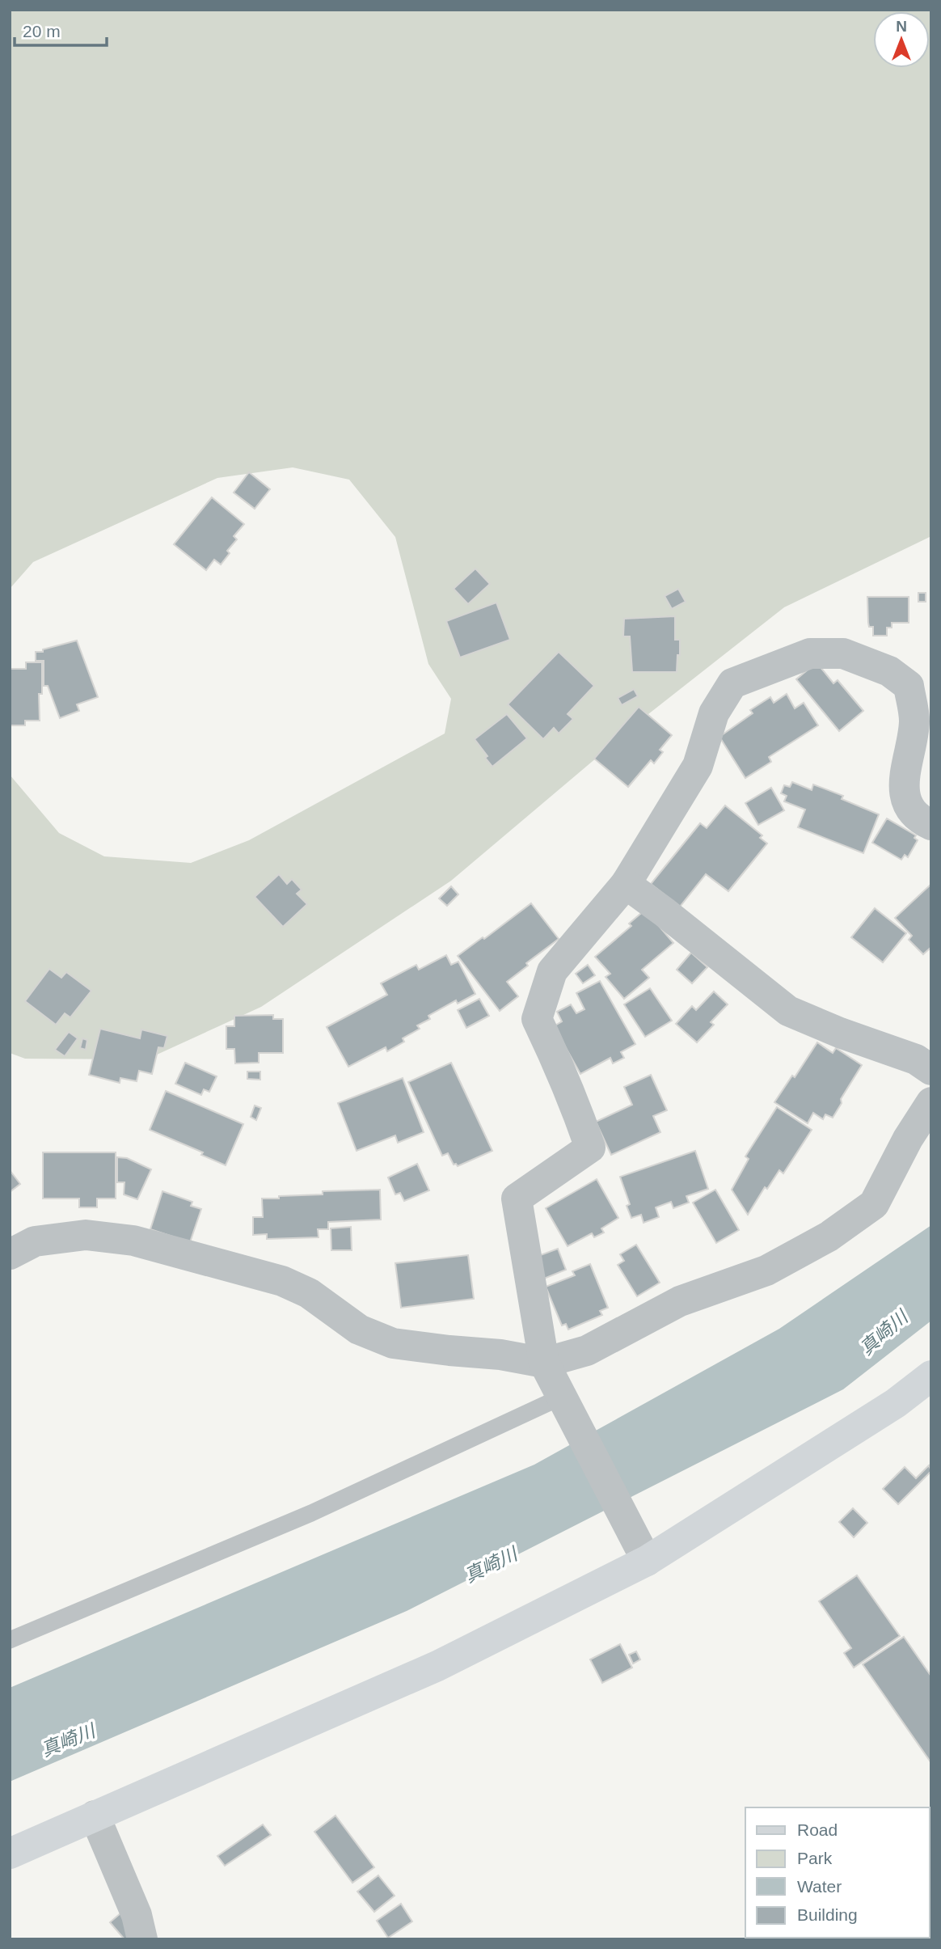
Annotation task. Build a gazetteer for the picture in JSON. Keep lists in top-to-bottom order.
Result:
{
  "water": ["真崎川"],
  "legend": [
    "Road",
    "Park",
    "Water",
    "Building"
  ],
  "scale_bar": "20 m",
  "north": "top"
}
